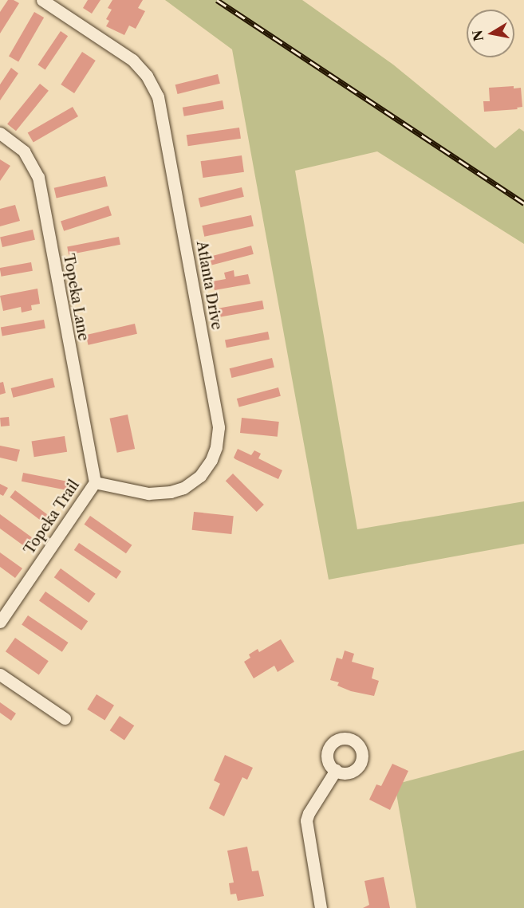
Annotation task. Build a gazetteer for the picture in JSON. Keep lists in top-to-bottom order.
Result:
{
  "streets": {
    "street": ["Atlanta Drive", "Topeka Lane", "Topeka Trail"]
  },
  "crossings": [
    ["Atlanta Drive", "Topeka Trail"],
    ["Topeka Lane", "Topeka Trail"]
  ],
  "north": "left"
}
